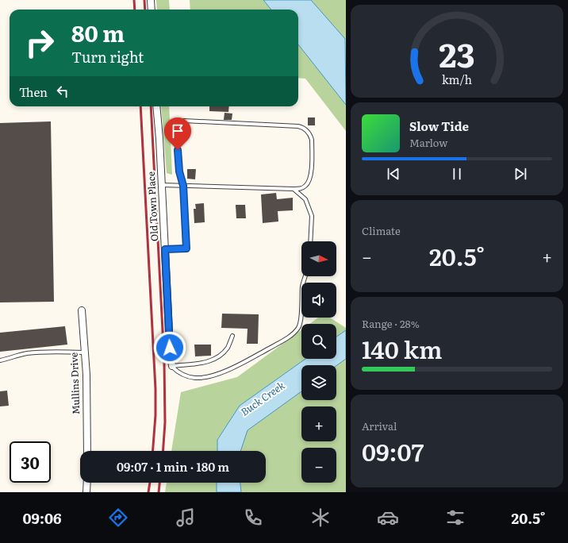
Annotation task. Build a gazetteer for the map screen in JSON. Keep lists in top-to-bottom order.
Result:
{
  "streets": {
    "street": ["Old Town Place", "Mullins Drive"]
  },
  "water": ["Buck Creek"],
  "north": "right",
  "page": {
    "turn": ["80 m", "Turn right"],
    "then": "Then",
    "song": ["Slow Tide", "Marlow"],
    "tile": [
      "Climate",
      ["Range · 28%", "140 km"],
      ["Arrival", "09:07"]
    ],
    "map_buttons": ["+", "−"],
    "heat": ["−", "20.5°", "+"],
    "limit": "30",
    "trip": "09:07 · 1 min · 180 m",
    "tabs": ["09:06", "20.5°"],
    "gauge": ["23", "km/h"]
  }
}
